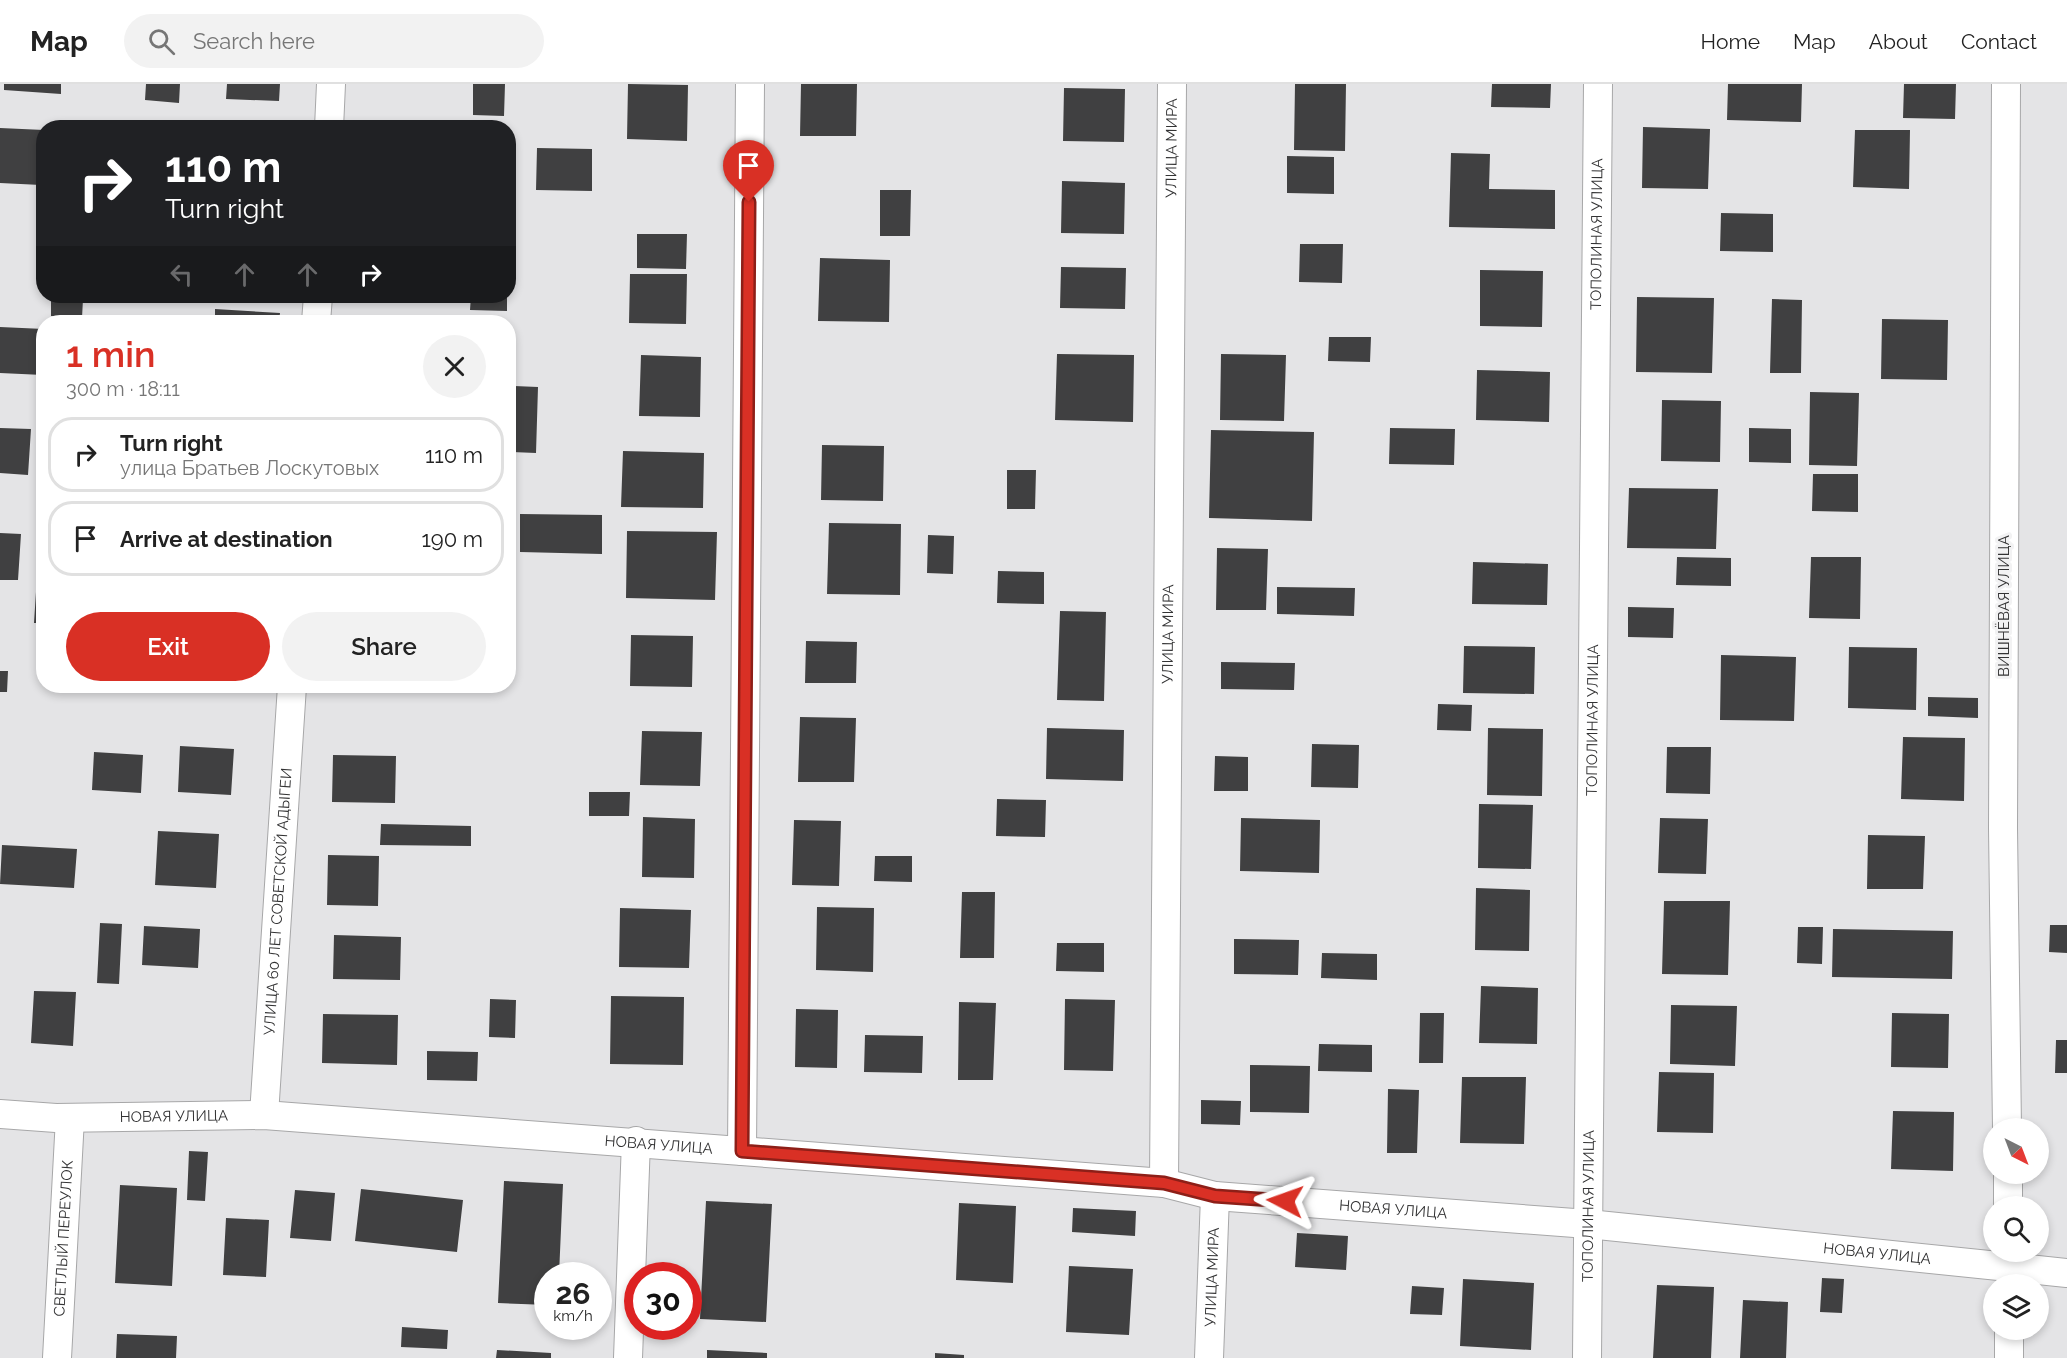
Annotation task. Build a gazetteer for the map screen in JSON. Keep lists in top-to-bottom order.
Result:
{
  "streets": {
    "street": [
      "УЛИЦА МИРА",
      "ТОПОЛИНАЯ УЛИЦА",
      "ВИШНЁВАЯ УЛИЦА",
      "УЛИЦА 60 ЛЕТ СОВЕТСКОЙ АДЫГЕИ",
      "НОВАЯ УЛИЦА",
      "СВЕТЛЫЙ ПЕРЕУЛОК"
    ]
  },
  "crossings": [
    ["УЛИЦА МИРА", "НОВАЯ УЛИЦА"],
    ["ТОПОЛИНАЯ УЛИЦА", "НОВАЯ УЛИЦА"],
    ["УЛИЦА 60 ЛЕТ СОВЕТСКОЙ АДЫГЕИ", "НОВАЯ УЛИЦА"],
    ["НОВАЯ УЛИЦА", "СВЕТЛЫЙ ПЕРЕУЛОК"]
  ],
  "north": "bottom right",
  "page": {
    "header": "Map",
    "search": "Search here",
    "nav": [
      "Home",
      "Map",
      "About",
      "Contact"
    ],
    "turn": ["110 m", "Turn right"],
    "heading": ["1 min", "300 m · 18:11"],
    "list": [
      {
        "name": "Turn right",
        "note": "улица Братьев Лоскутовых",
        "value": "110 m"
      },
      {
        "name": "Arrive at destination",
        "value": "190 m"
      }
    ],
    "buttons": ["Exit", "Share"],
    "speed": "26 km/h",
    "limit": "30"
  }
}
